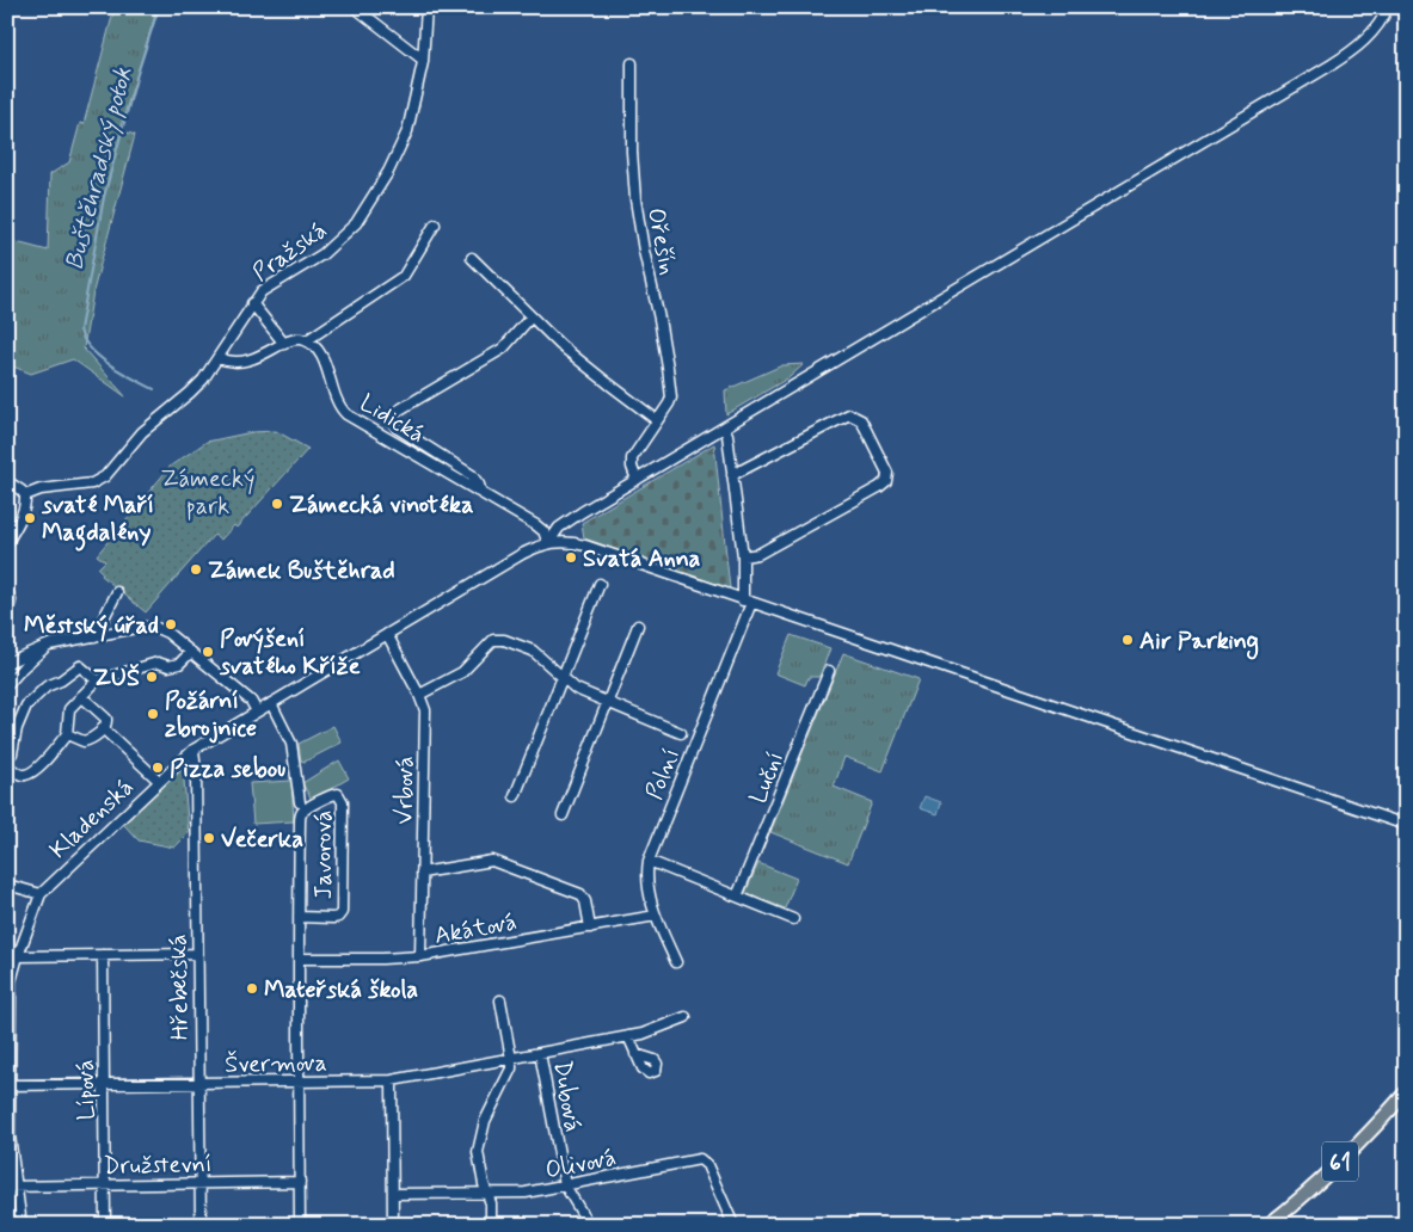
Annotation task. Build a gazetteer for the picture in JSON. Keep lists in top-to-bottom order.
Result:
{
  "streets": {
    "main road": ["61"],
    "street": [
      "Ořešín",
      "Pražská",
      "Lidická",
      "Polní",
      "Luční",
      "Vrbová",
      "Kladenská",
      "Javorová",
      "Akátová",
      "Hřebečská",
      "Švermova",
      "Lípová",
      "Dubová",
      "Olivová",
      "Družstevní"
    ]
  },
  "crossings": [
    ["Lidická", "Kladenská"],
    ["Polní", "Akátová"],
    ["Vrbová", "Kladenská"],
    ["Vrbová", "Akátová"],
    ["Kladenská", "Javorová"],
    ["Kladenská", "Hřebečská"],
    ["Kladenská", "Švermova"],
    ["Kladenská", "Družstevní"],
    ["Javorová", "Akátová"],
    ["Javorová", "Švermova"],
    ["Javorová", "Družstevní"],
    ["Hřebečská", "Švermova"],
    ["Hřebečská", "Družstevní"],
    ["Švermova", "Lípová"],
    ["Švermova", "Dubová"],
    ["Lípová", "Družstevní"],
    ["Dubová", "Olivová"]
  ],
  "water": ["Buštěhradský potok"],
  "parks": ["Zámecký park"],
  "places": [
    "Zámecká vinotéka",
    "svaté Maří Magdalény",
    "Svatá Anna",
    "Zámek Buštěhrad",
    "Městský úřad",
    "Air Parking",
    "Povýšení svatého Kříže",
    "ZUŠ",
    "Požární zbrojnice",
    "Pizza sebou",
    "Večerka",
    "Mateřská škola"
  ]
}
